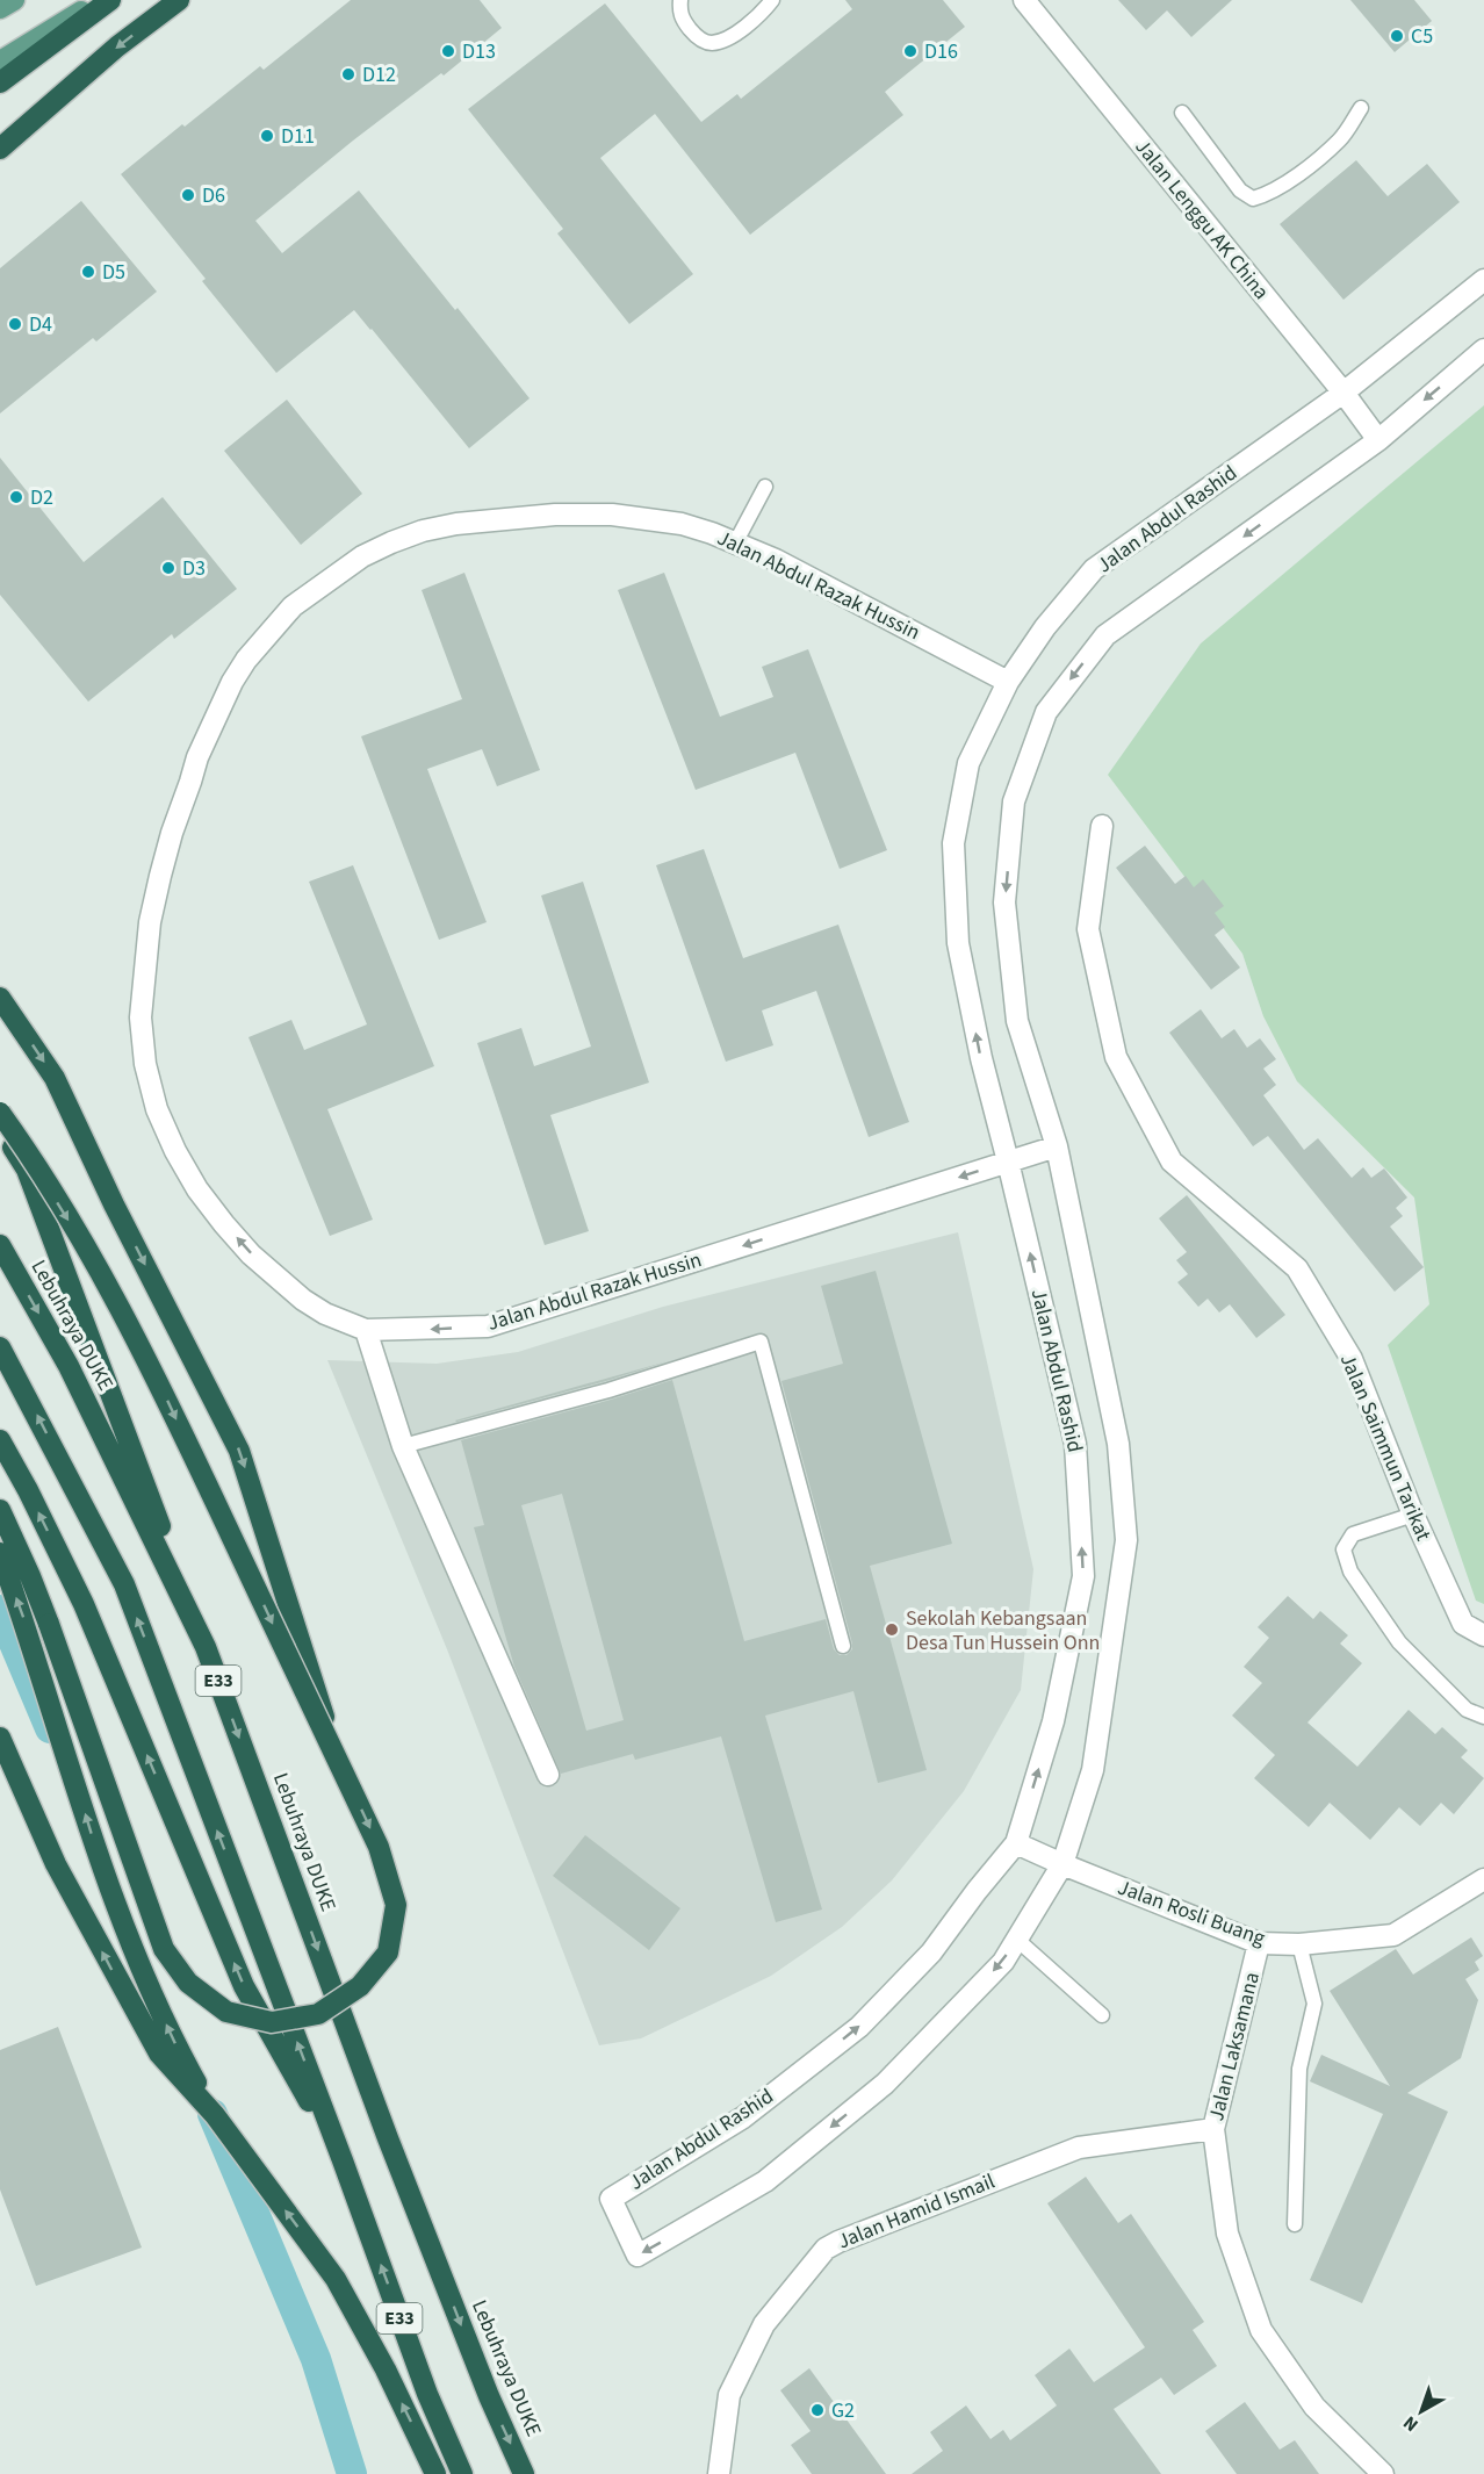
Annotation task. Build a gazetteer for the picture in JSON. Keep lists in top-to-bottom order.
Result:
{
  "streets": {
    "highway": ["Lebuhraya DUKE", "E33"],
    "street": [
      "Jalan Lenggu AK China",
      "Jalan Abdul Rashid",
      "Jalan Abdul Razak Hussin",
      "Jalan Saimmun Tarikat",
      "Jalan Rosli Buang",
      "Jalan Laksamana",
      "Jalan Hamid Ismail"
    ]
  },
  "crossings": [
    ["Jalan Lenggu AK China", "Jalan Abdul Rashid"],
    ["Jalan Abdul Rashid", "Jalan Abdul Razak Hussin"],
    ["Jalan Abdul Rashid", "Jalan Rosli Buang"],
    ["Jalan Rosli Buang", "Jalan Laksamana"],
    ["Jalan Laksamana", "Jalan Hamid Ismail"]
  ],
  "places": [
    "C5",
    "D13",
    "D16",
    "D12",
    "D11",
    "D6",
    "D5",
    "D4",
    "D2",
    "D3",
    "Sekolah Kebangsaan Desa Tun Hussein Onn",
    "G2"
  ],
  "north": "bottom left"
}
